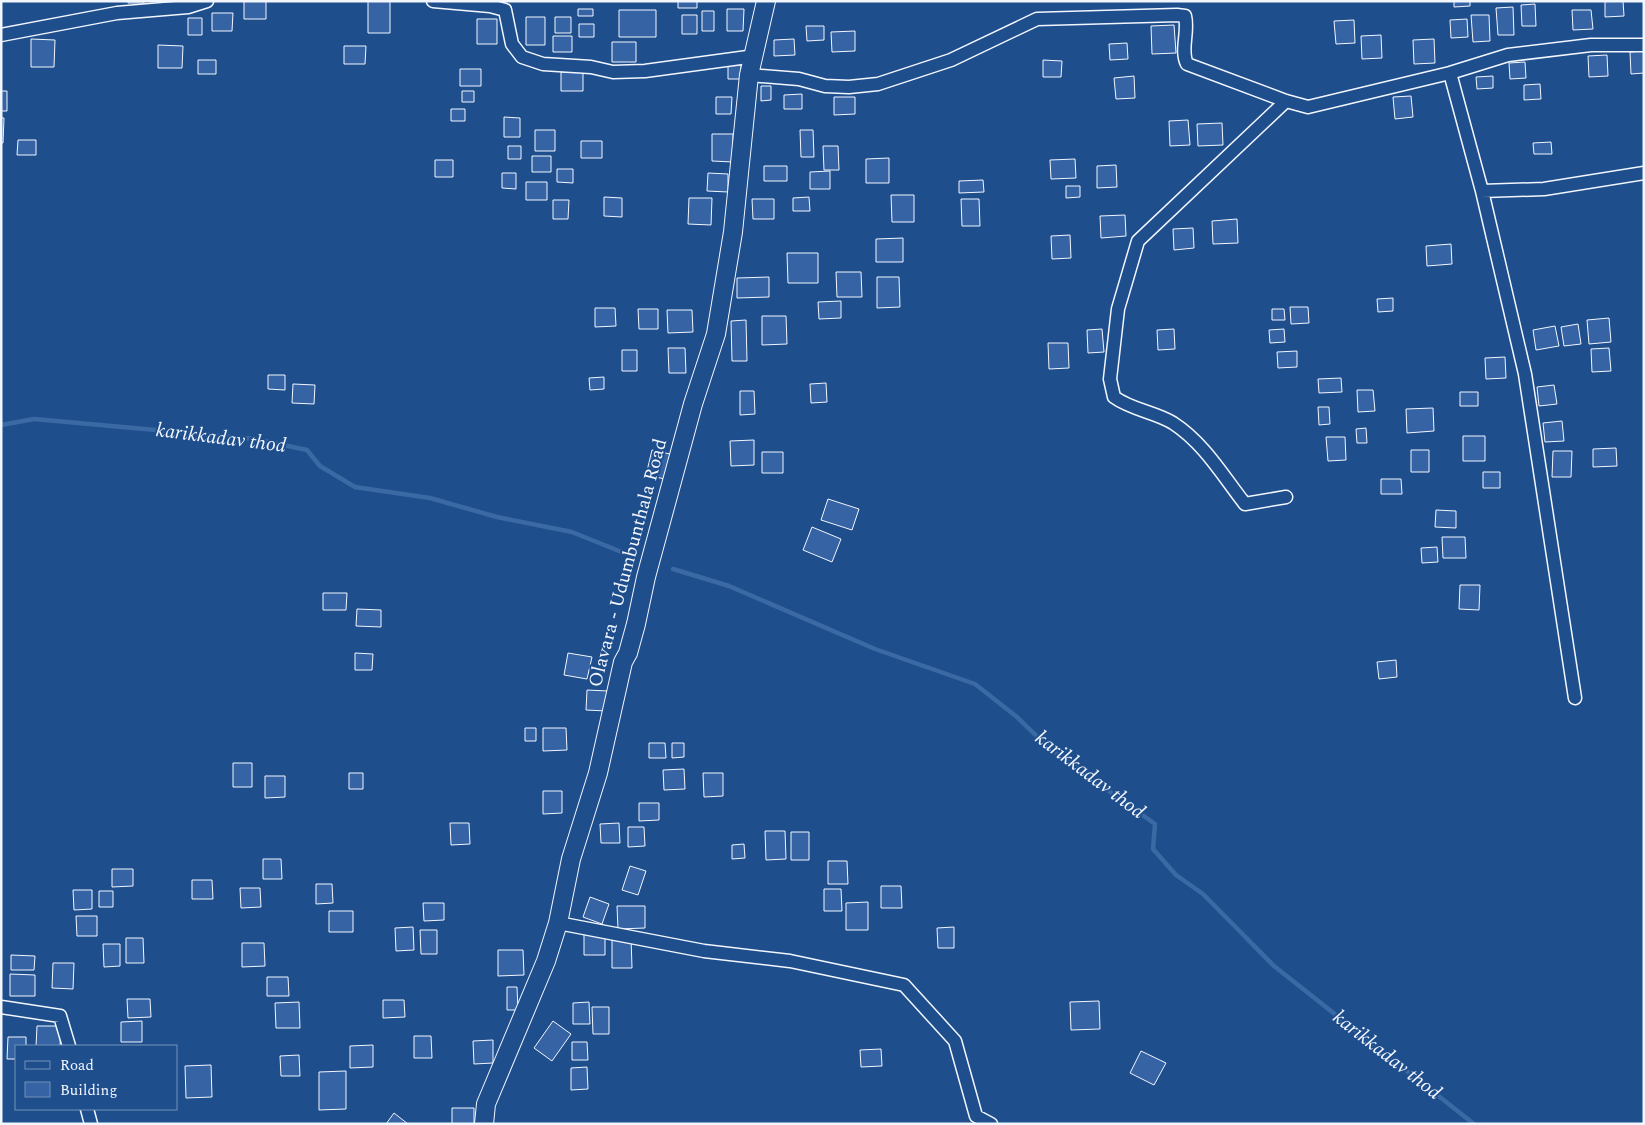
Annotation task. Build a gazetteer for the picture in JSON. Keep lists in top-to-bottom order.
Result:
{
  "streets": {
    "main road": ["Olavara - Udumbunthala Road"]
  },
  "water": ["karikkadav thod"],
  "legend": ["Road", "Building"]
}
